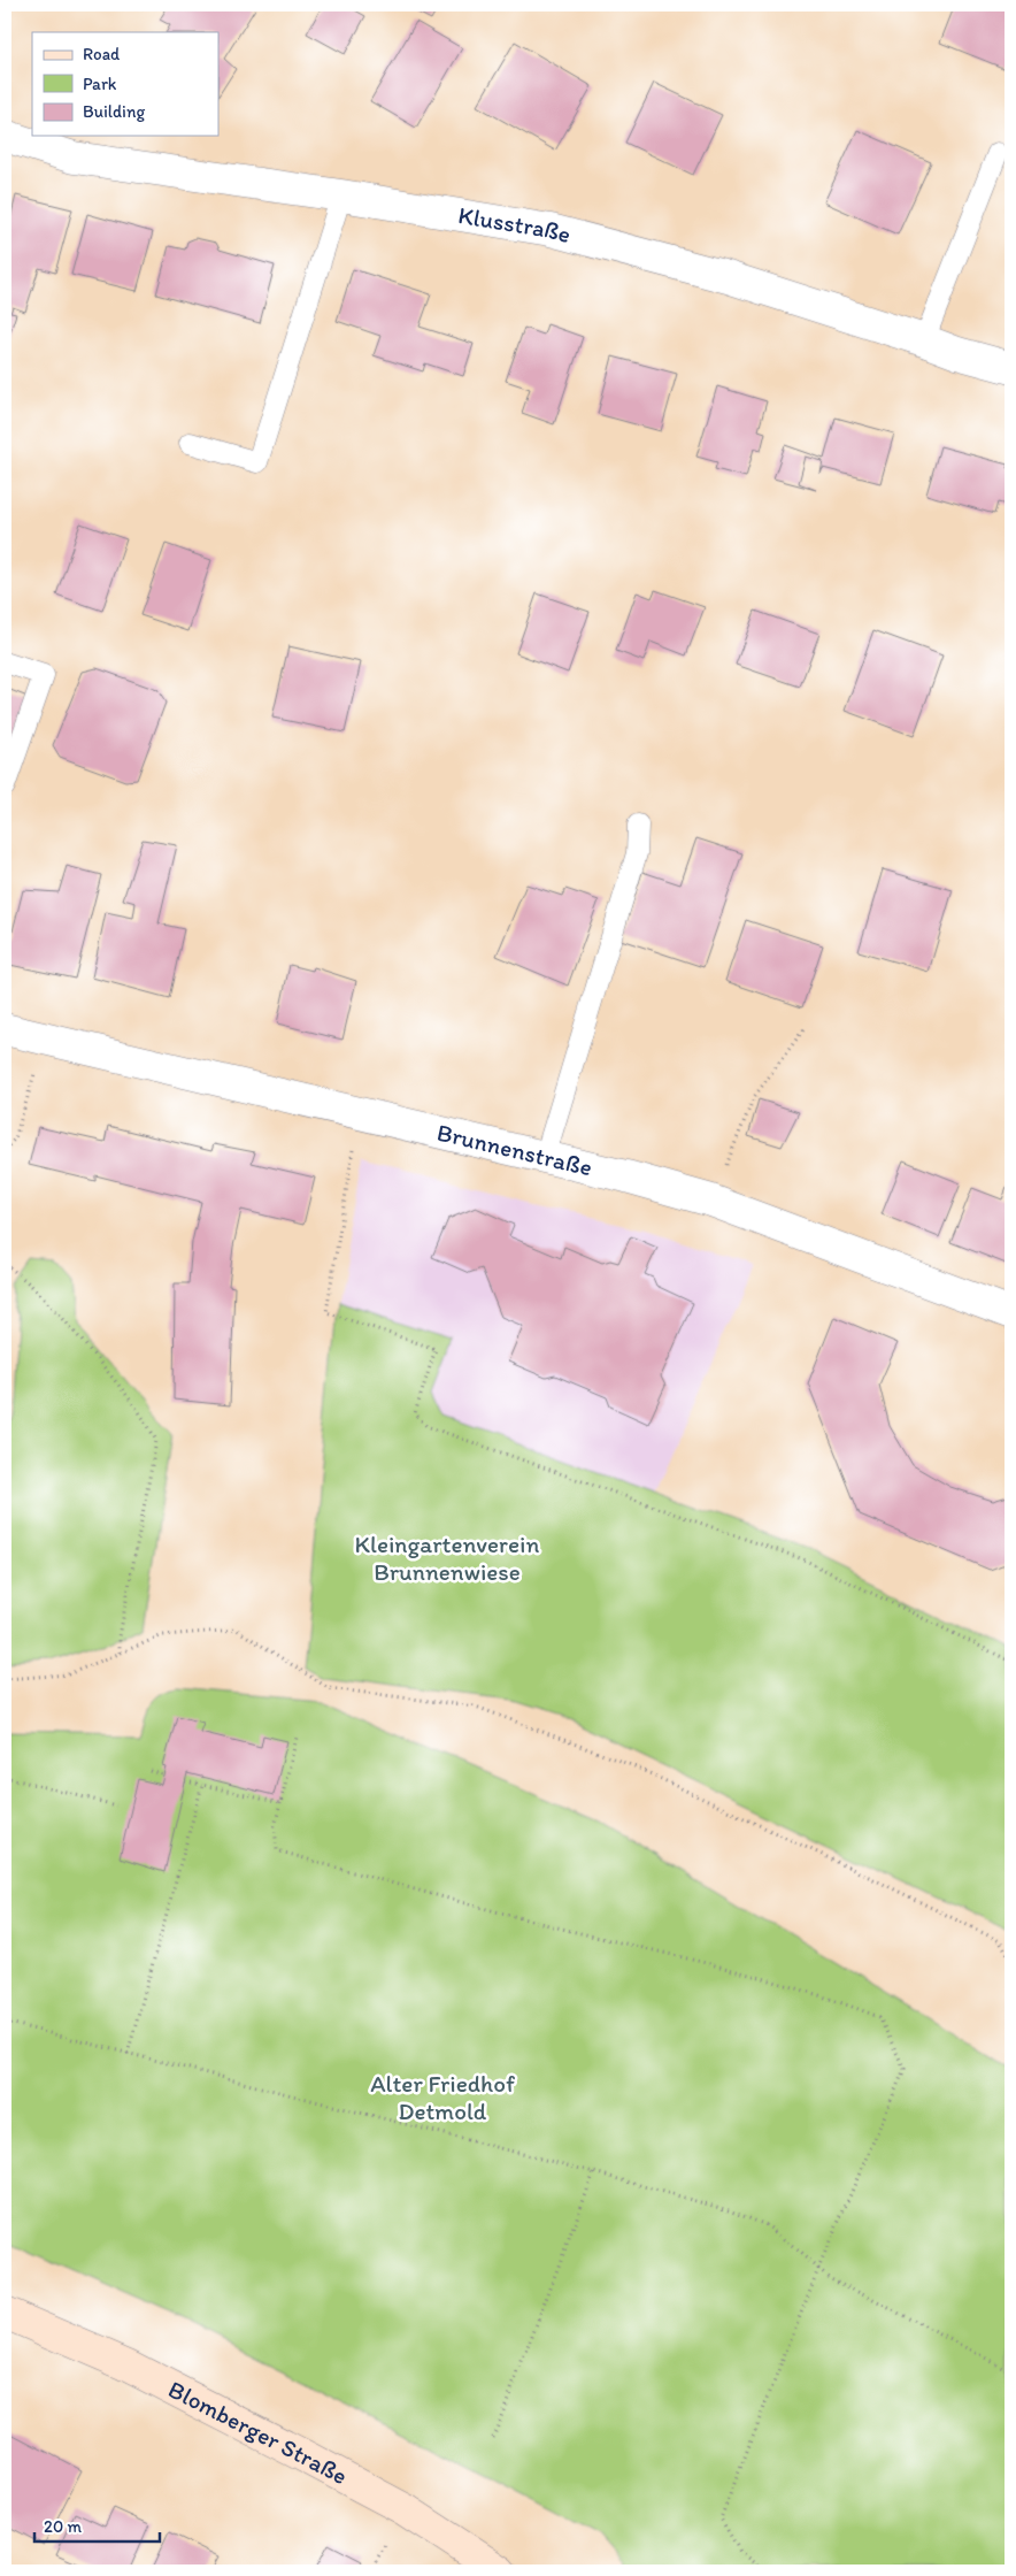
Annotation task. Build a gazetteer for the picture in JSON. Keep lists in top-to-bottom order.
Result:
{
  "streets": {
    "street": ["Klusstraße", "Brunnenstraße", "Blomberger Straße"]
  },
  "parks": ["Kleingartenverein Brunnenwiese", "Alter Friedhof Detmold"],
  "legend": ["Road", "Park", "Building"],
  "scale_bar": "20 m"
}
